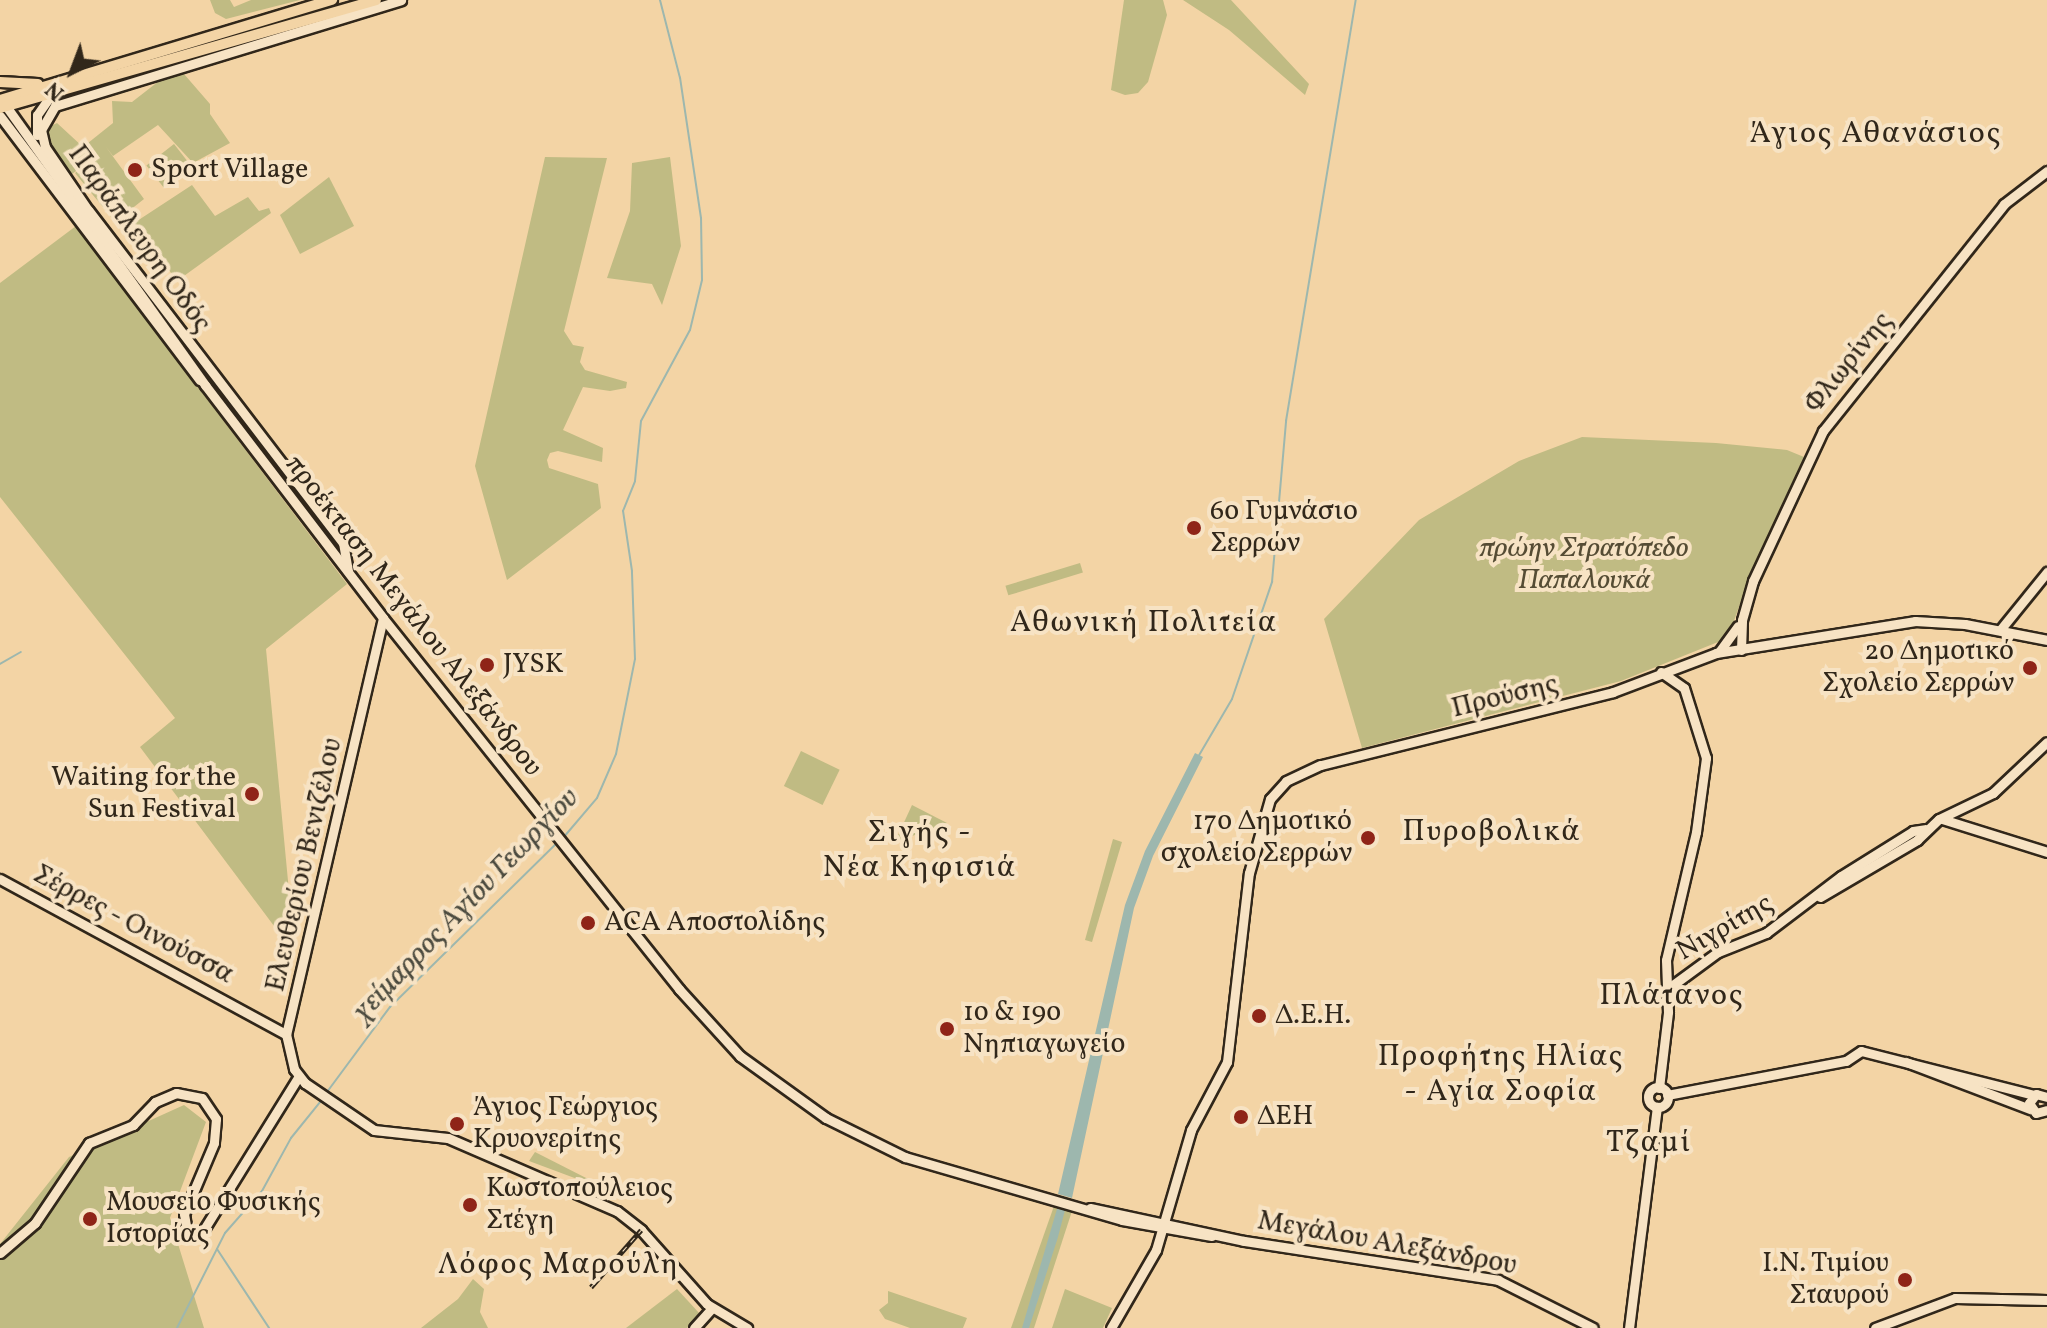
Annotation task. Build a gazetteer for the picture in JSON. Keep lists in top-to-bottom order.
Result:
{
  "streets": {
    "main road": [
      "Παράπλευρη Οδός",
      "Φλωρίνης",
      "προέκταση Μεγάλου Αλεξάνδρου",
      "Προύσης",
      "Ελευθερίου Βενιζέλου",
      "Σέρρες - Οινούσσα",
      "Νιγρίτης",
      "Μεγάλου Αλεξάνδρου"
    ]
  },
  "crossings": [
    ["Παράπλευρη Οδός", "προέκταση Μεγάλου Αλεξάνδρου"],
    ["Φλωρίνης", "Προύσης"],
    ["προέκταση Μεγάλου Αλεξάνδρου", "Ελευθερίου Βενιζέλου"],
    ["προέκταση Μεγάλου Αλεξάνδρου", "Μεγάλου Αλεξάνδρου"],
    ["Προύσης", "Μεγάλου Αλεξάνδρου"],
    ["Ελευθερίου Βενιζέλου", "Σέρρες - Οινούσσα"]
  ],
  "districts": [
    "Άγιος Αθανάσιος",
    "Αθωνική Πολιτεία",
    "Πυροβολικά",
    "Σιγής - Νέα Κηφισιά",
    "Πλάτανος",
    "Προφήτης Ηλίας - Αγία Σοφία",
    "Τζαμί",
    "Λόφος Μαρούλη"
  ],
  "water": ["χείμαρρος Αγίου Γεωργίου"],
  "parks": ["πρώην Στρατόπεδο Παπαλουκά"],
  "places": [
    "Sport Village",
    "6ο Γυμνάσιο Σερρών",
    "JYSK",
    "2ο Δημοτικό Σχολείο Σερρών",
    "Waiting for the Sun Festival",
    "17ο Δημοτικό σχολείο Σερρών",
    "ACA Αποστολίδης",
    "Δ.Ε.Η.",
    "1ο & 19ο Νηπιαγωγείο",
    "ΔΕΗ",
    "Άγιος Γεώργιος Κρυονερίτης",
    "Κωστοπούλειος Στέγη",
    "Μουσείο Φυσικής Ιστορίας",
    "Ι.Ν. Τιμίου Σταυρού"
  ],
  "north": "bottom left"
}
